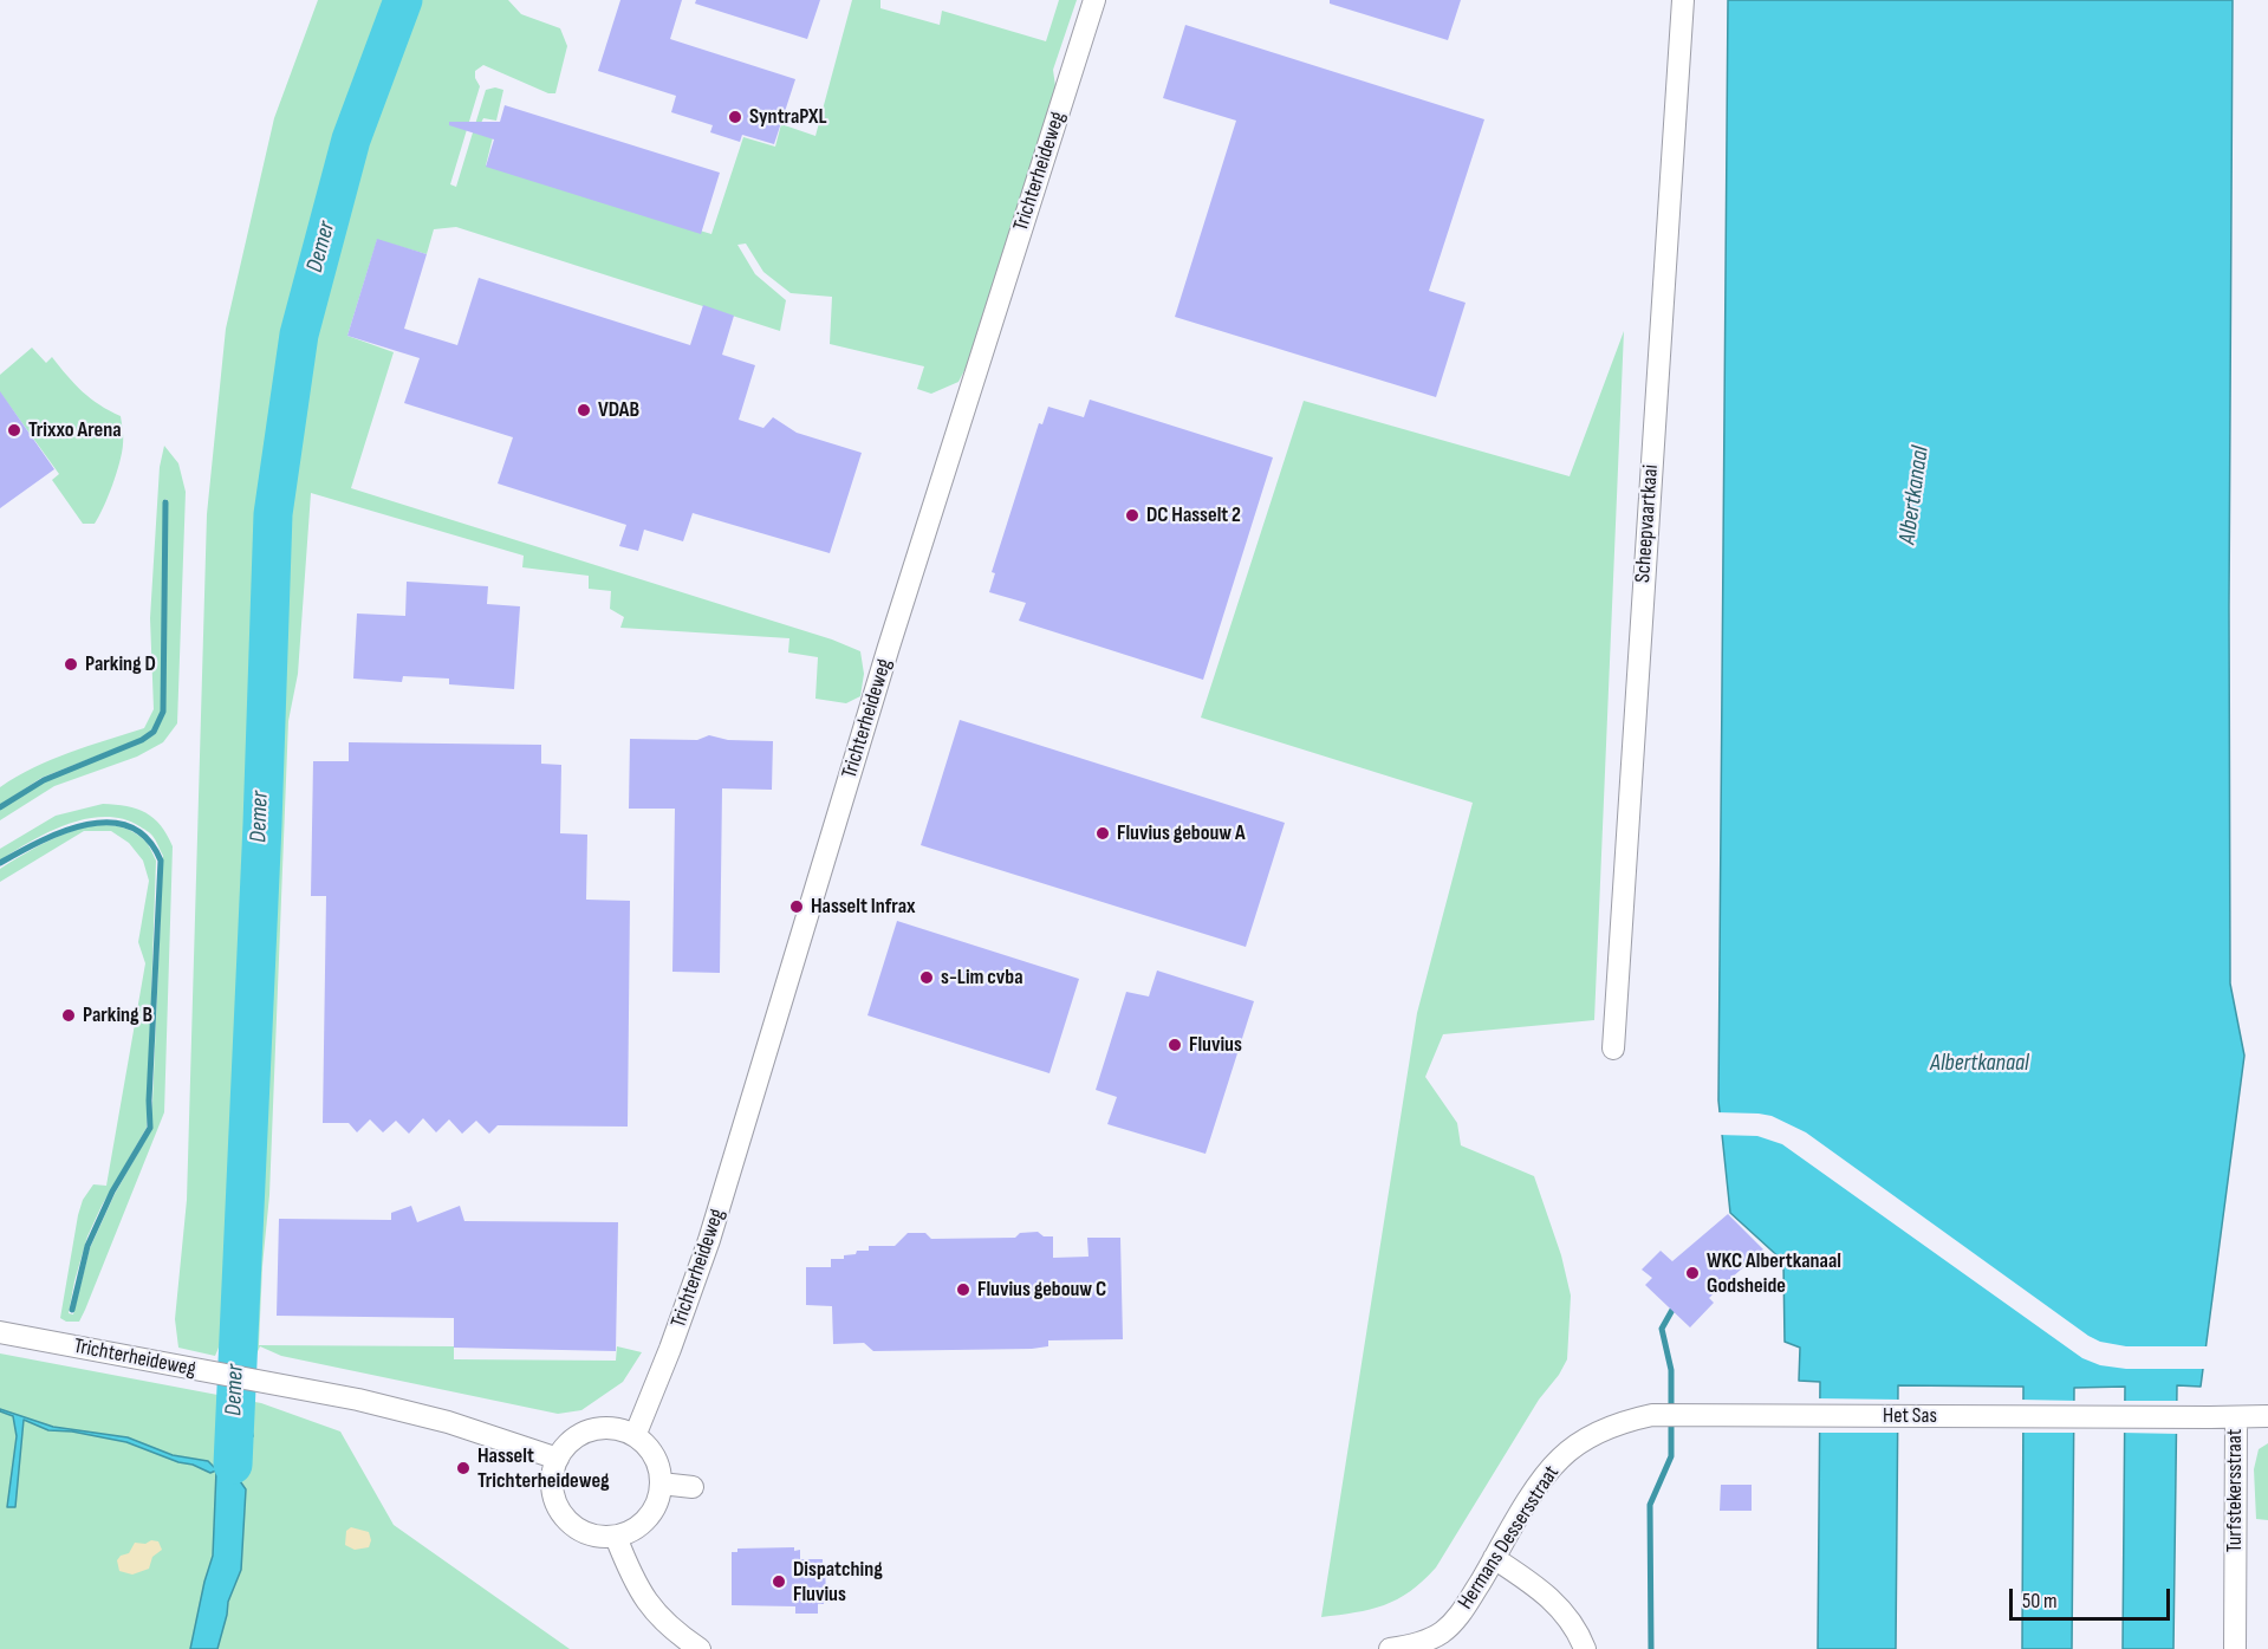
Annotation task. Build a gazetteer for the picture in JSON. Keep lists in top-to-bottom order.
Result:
{
  "streets": {
    "street": [
      "Trichterheideweg",
      "Scheepvaartkaai",
      "Het Sas",
      "Turfstekersstraat",
      "Hermans Dessersstraat"
    ]
  },
  "crossings": [
    ["Het Sas", "Turfstekersstraat"],
    ["Het Sas", "Hermans Dessersstraat"]
  ],
  "water": ["Demer", "Albertkanaal"],
  "places": [
    "SyntraPXL",
    "VDAB",
    "Trixxo Arena",
    "DC Hasselt 2",
    "Parking D",
    "Fluvius gebouw A",
    "Hasselt Infrax",
    "s-Lim cvba",
    "Parking B",
    "Fluvius",
    "WKC Albertkanaal Godsheide",
    "Fluvius gebouw C",
    "Hasselt Trichterheideweg",
    "Dispatching Fluvius"
  ],
  "scale_bar": "50 m"
}
